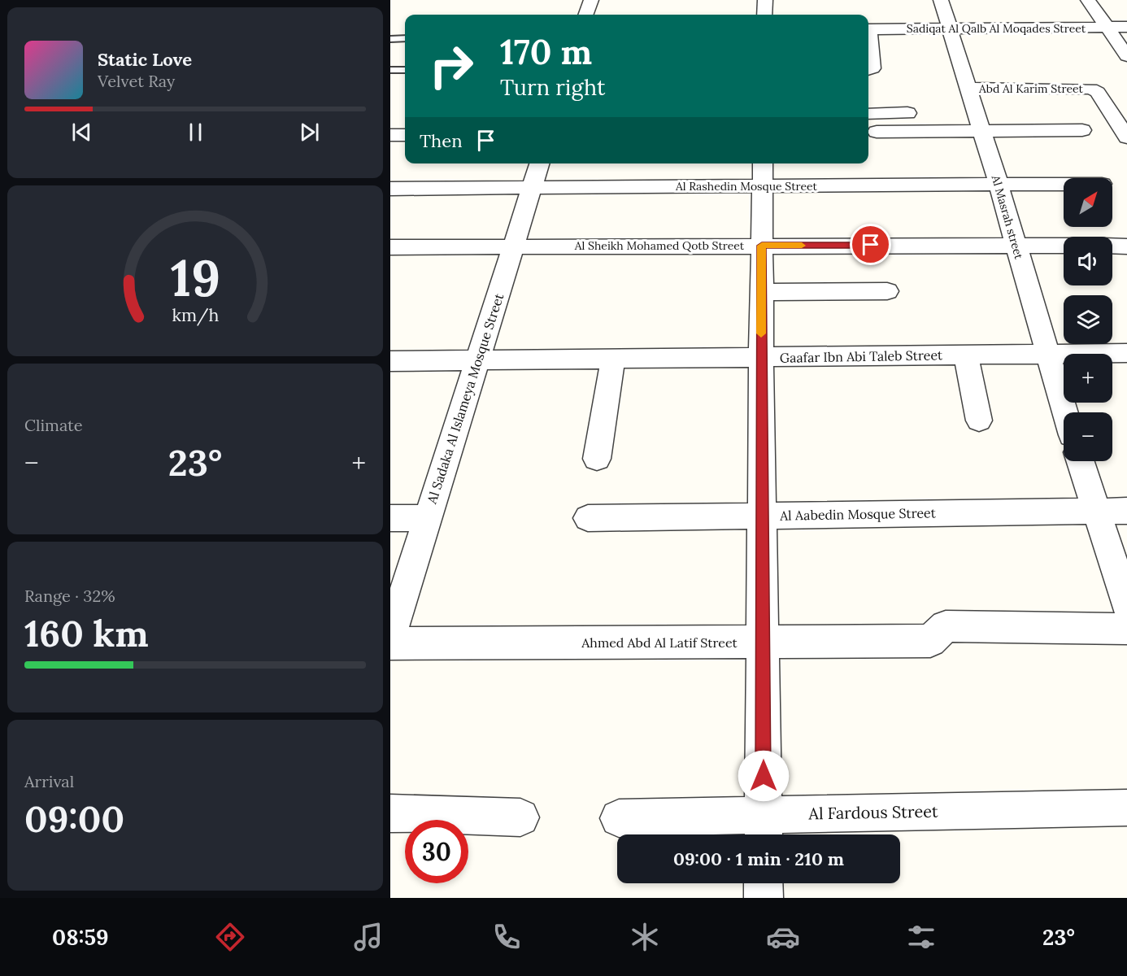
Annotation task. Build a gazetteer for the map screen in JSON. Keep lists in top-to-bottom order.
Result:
{
  "streets": {
    "street": [
      "Sadiqat Al Qalb Al Moqades Street",
      "Abd Al Karim Street",
      "Al Rashedin Mosque Street",
      "Al Masrah street",
      "Al Sheikh Mohamed Qotb Street",
      "Gaafar Ibn Abi Taleb Street",
      "Al Sadaka Al Islameya Mosque Street",
      "Al Aabedin Mosque Street",
      "Ahmed Abd Al Latif Street",
      "Al Fardous Street"
    ]
  },
  "crossings": [
    ["Sadiqat Al Qalb Al Moqades Street", "Al Masrah street"],
    ["Abd Al Karim Street", "Al Masrah street"],
    ["Al Rashedin Mosque Street", "Al Masrah street"],
    ["Al Rashedin Mosque Street", "Al Sadaka Al Islameya Mosque Street"],
    ["Al Masrah street", "Al Sheikh Mohamed Qotb Street"],
    ["Al Masrah street", "Gaafar Ibn Abi Taleb Street"],
    ["Al Sheikh Mohamed Qotb Street", "Al Sadaka Al Islameya Mosque Street"],
    ["Gaafar Ibn Abi Taleb Street", "Al Sadaka Al Islameya Mosque Street"]
  ],
  "north": "top right",
  "page": {
    "turn": ["170 m", "Turn right"],
    "song": ["Static Love", "Velvet Ray"],
    "then": "Then",
    "map_buttons": ["+", "−"],
    "tile": [
      "Climate",
      ["Range · 32%", "160 km"],
      ["Arrival", "09:00"]
    ],
    "heat": ["−", "23°", "+"],
    "limit": "30",
    "trip": "09:00 · 1 min · 210 m",
    "tabs": ["08:59", "23°"],
    "gauge": ["19", "km/h"]
  }
}
